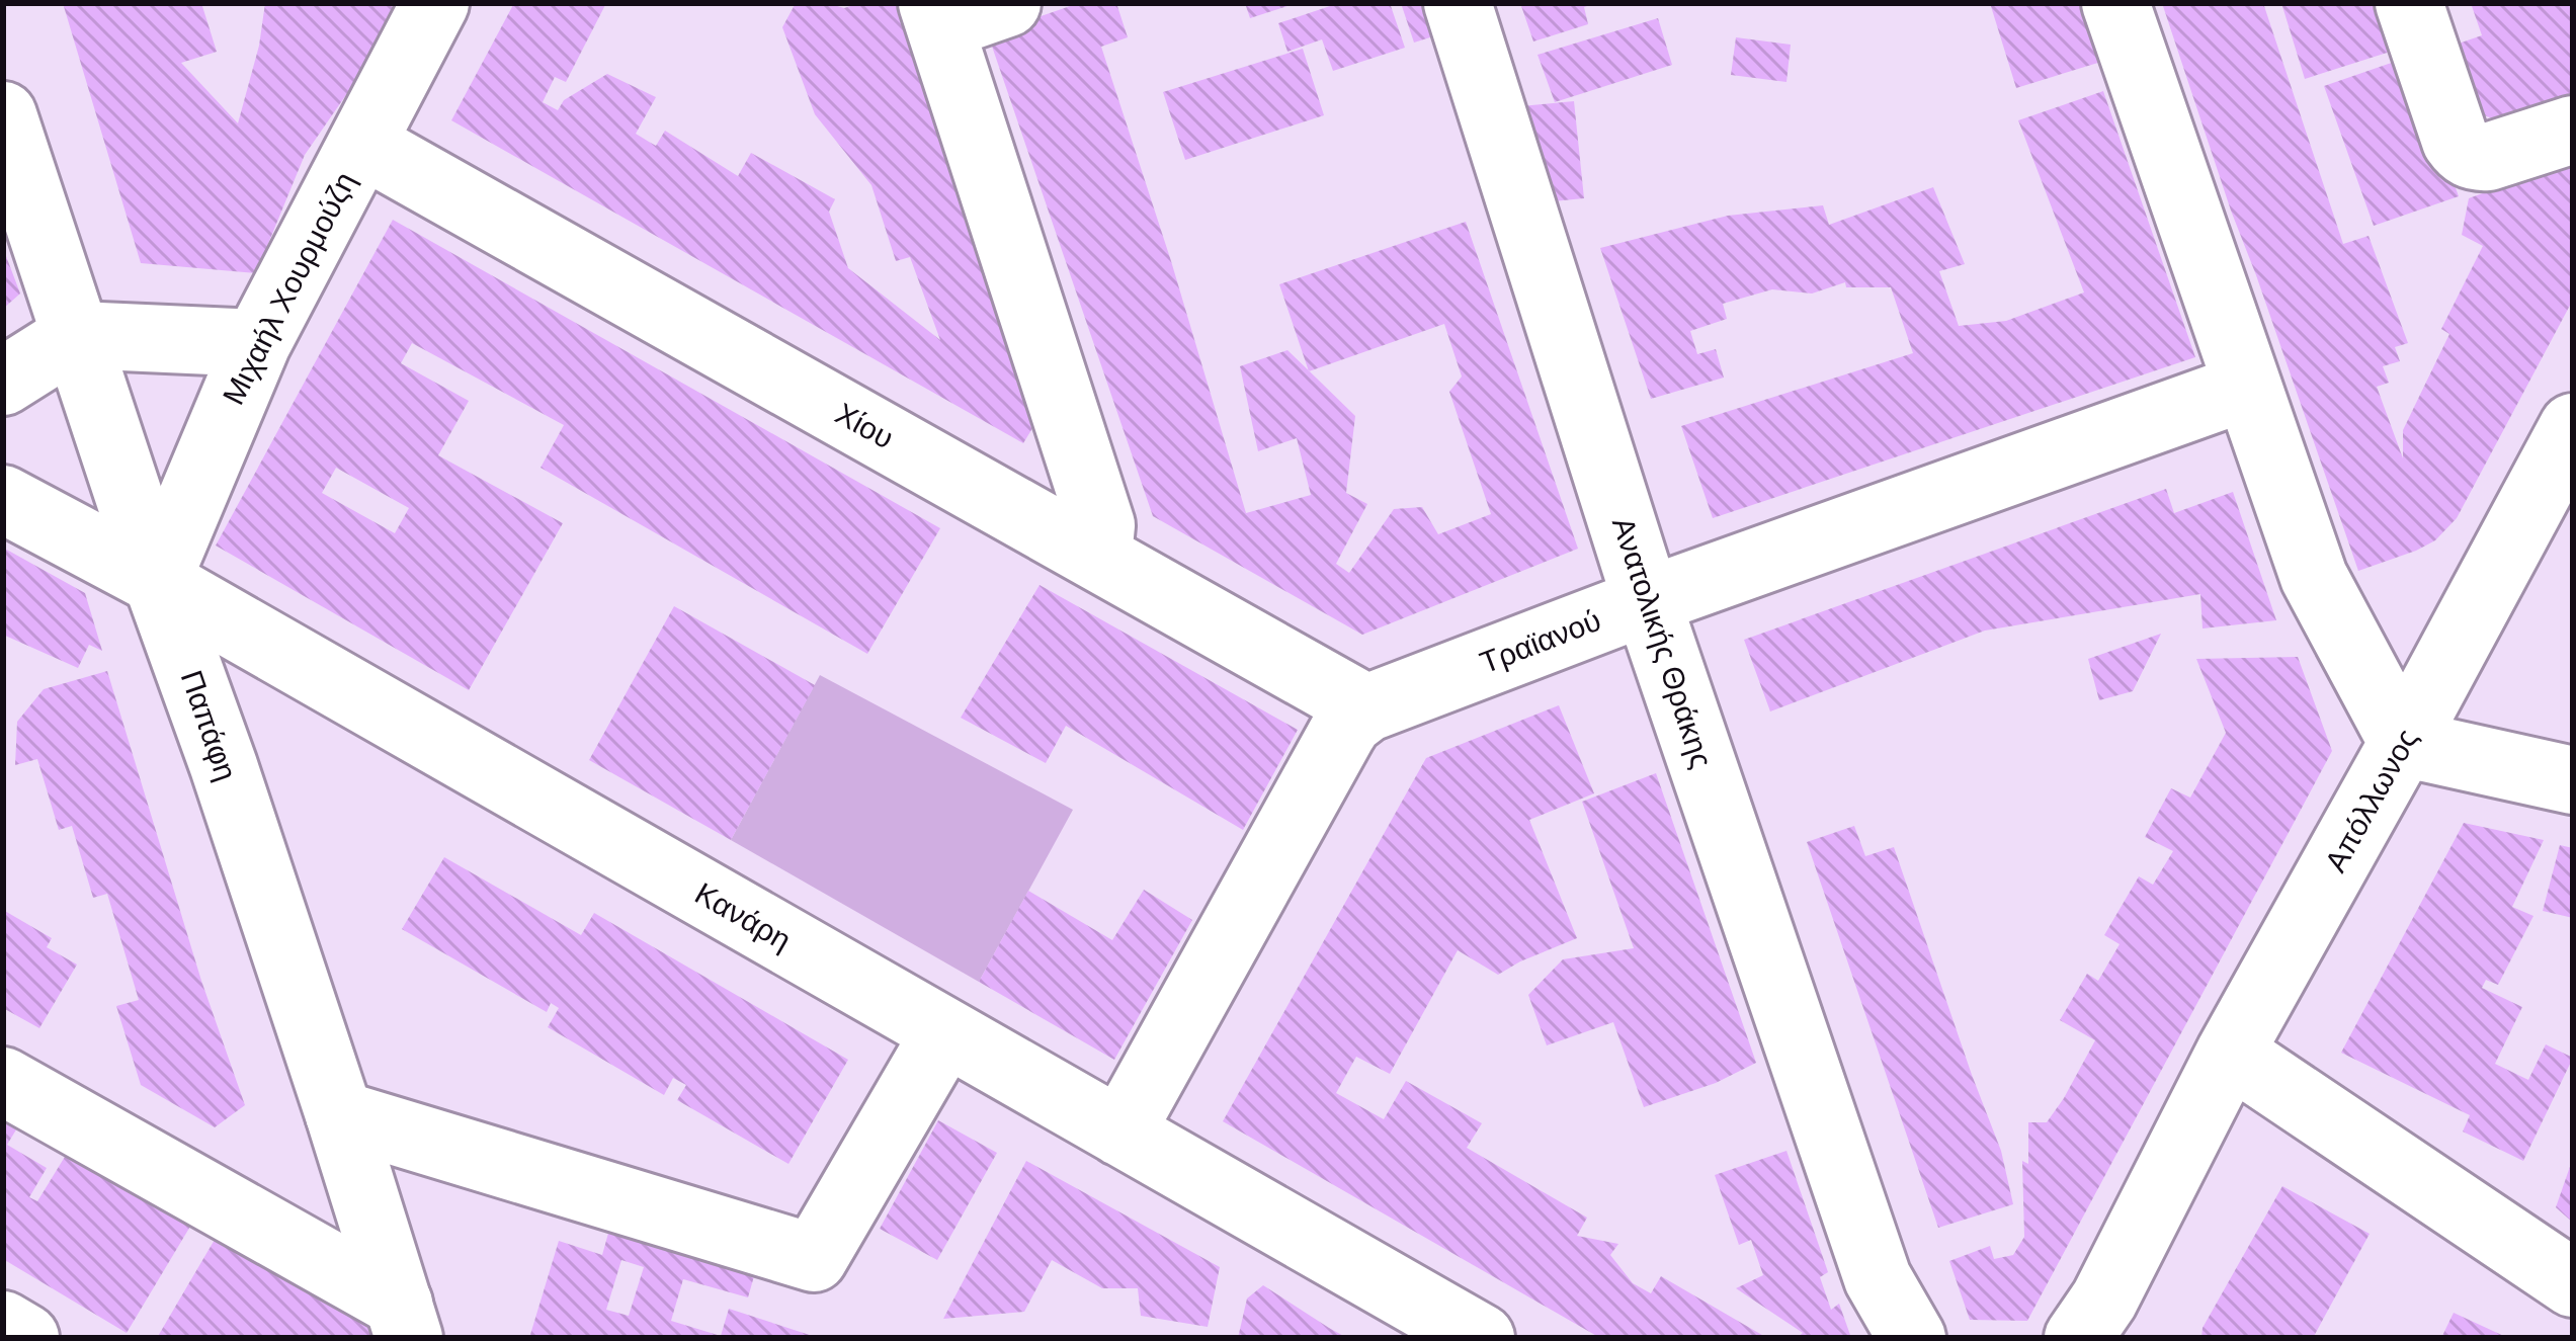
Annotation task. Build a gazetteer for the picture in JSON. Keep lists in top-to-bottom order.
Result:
{
  "streets": {
    "street": [
      "Μιχαήλ Χουρμούζη",
      "Χίου",
      "Τραϊανού",
      "Ανατολικής Θράκης",
      "Παπάφη",
      "Απόλλωνος",
      "Κανάρη"
    ]
  },
  "crossings": [
    ["Μιχαήλ Χουρμούζη", "Χίου"],
    ["Μιχαήλ Χουρμούζη", "Παπάφη"],
    ["Μιχαήλ Χουρμούζη", "Κανάρη"],
    ["Χίου", "Τραϊανού"],
    ["Τραϊανού", "Ανατολικής Θράκης"],
    ["Παπάφη", "Κανάρη"]
  ]
}
